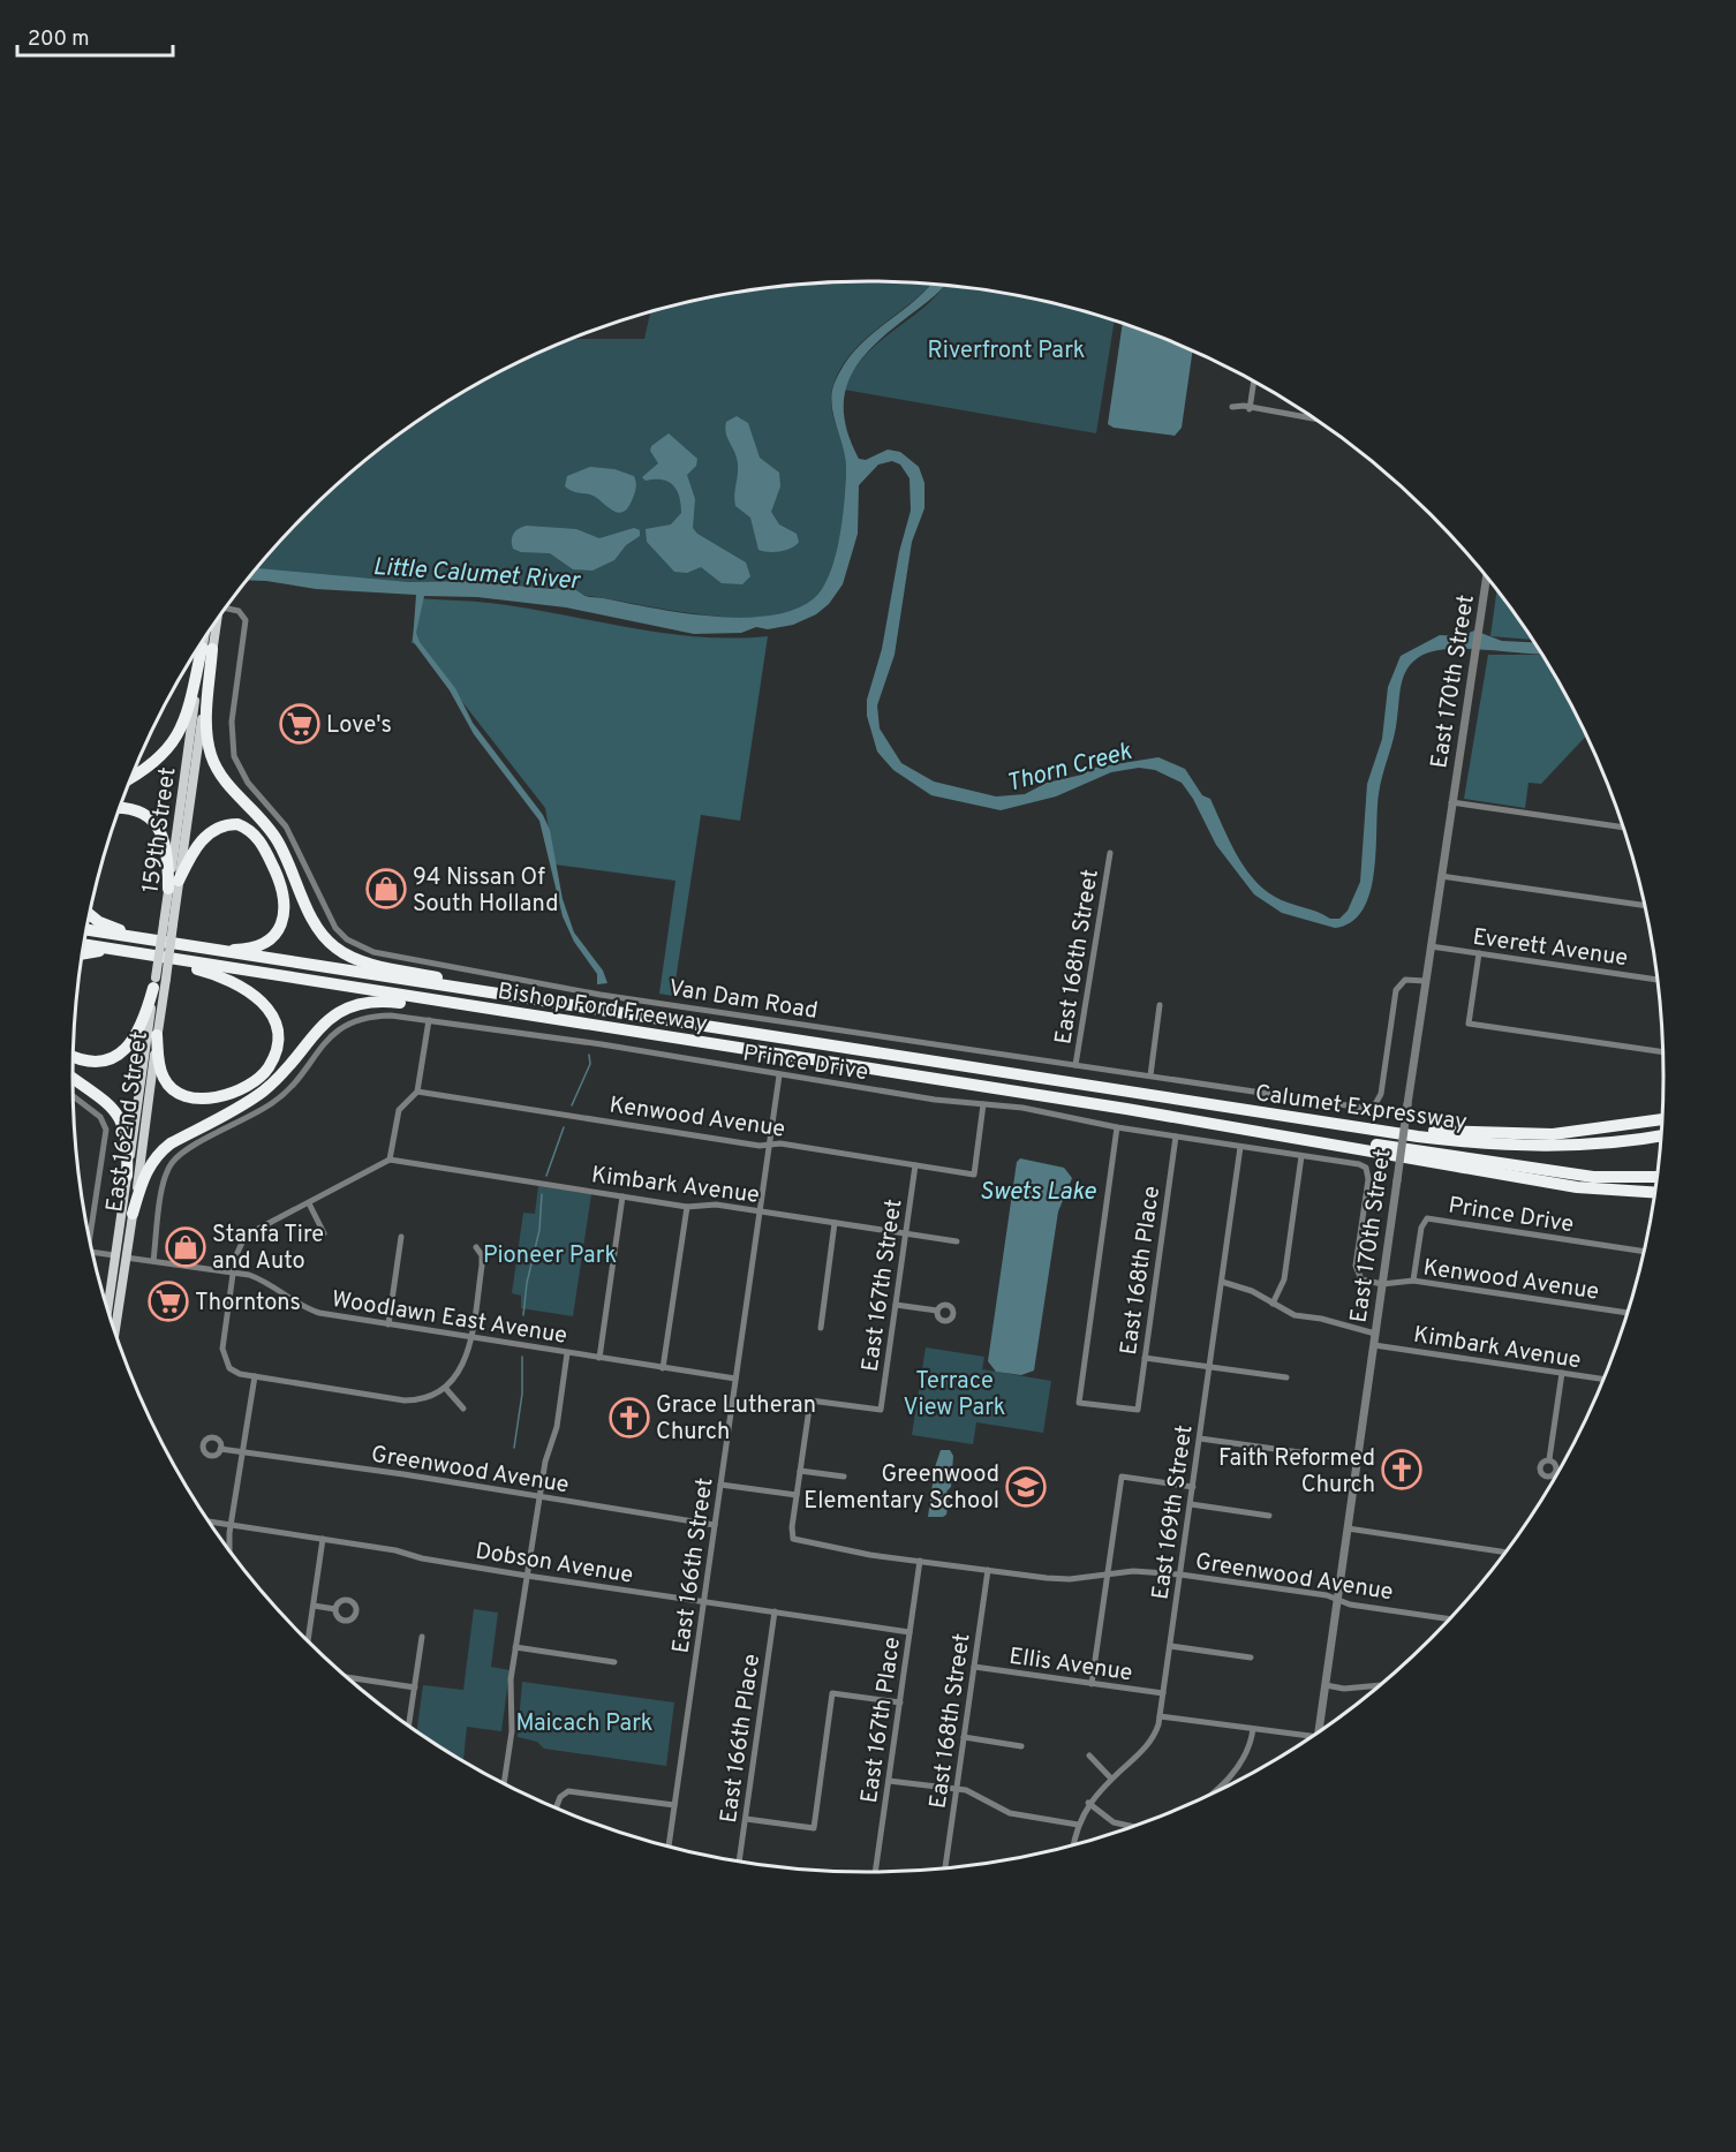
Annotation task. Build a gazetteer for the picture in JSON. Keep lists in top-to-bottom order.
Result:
{
  "streets": {
    "highway": ["Bishop Ford Freeway", "Calumet Expressway"],
    "main road": ["159th Street", "East 162nd Street"],
    "street": [
      "East 170th Street",
      "Everett Avenue",
      "East 168th Street",
      "Van Dam Road",
      "Prince Drive",
      "Kenwood Avenue",
      "Kimbark Avenue",
      "East 168th Place",
      "East 167th Street",
      "Woodlawn East Avenue",
      "Greenwood Avenue",
      "East 169th Street",
      "Dobson Avenue",
      "East 166th Street",
      "Ellis Avenue",
      "East 167th Place",
      "East 166th Place"
    ]
  },
  "crossings": [
    ["East 170th Street", "Everett Avenue"],
    ["East 170th Street", "Van Dam Road"],
    ["East 170th Street", "Prince Drive"],
    ["East 170th Street", "Kenwood Avenue"],
    ["East 170th Street", "Kimbark Avenue"],
    ["East 170th Street", "Greenwood Avenue"],
    ["159th Street", "East 162nd Street"],
    ["East 168th Street", "Van Dam Road"],
    ["East 168th Street", "Greenwood Avenue"],
    ["East 168th Street", "Ellis Avenue"],
    ["Bishop Ford Freeway", "Calumet Expressway"],
    ["Prince Drive", "Kenwood Avenue"],
    ["Prince Drive", "East 168th Place"],
    ["Prince Drive", "Woodlawn East Avenue"],
    ["Prince Drive", "East 169th Street"],
    ["Prince Drive", "East 166th Street"],
    ["Kenwood Avenue", "East 167th Street"],
    ["Kenwood Avenue", "East 166th Street"],
    ["East 162nd Street", "Woodlawn East Avenue"],
    ["Kimbark Avenue", "East 167th Street"],
    ["Kimbark Avenue", "East 166th Street"],
    ["Woodlawn East Avenue", "East 166th Street"],
    ["Greenwood Avenue", "East 169th Street"],
    ["Greenwood Avenue", "East 166th Street"],
    ["Greenwood Avenue", "East 167th Place"],
    ["East 169th Street", "Ellis Avenue"],
    ["Dobson Avenue", "East 166th Street"],
    ["Dobson Avenue", "East 167th Place"],
    ["Dobson Avenue", "East 166th Place"]
  ],
  "water": ["Little Calumet River", "Thorn Creek", "Swets Lake"],
  "parks": [
    "Riverfront Park",
    "Pioneer Park",
    "Terrace View Park",
    "Maicach Park"
  ],
  "places": {
    "supermarket": ["Love's", "Thorntons"],
    "shop": ["94 Nissan Of South Holland", "Stanfa Tire and Auto"],
    "church": ["Grace Lutheran Church", "Faith Reformed Church"],
    "school or university": ["Greenwood Elementary School"]
  },
  "scale_bar": "200 m"
}
